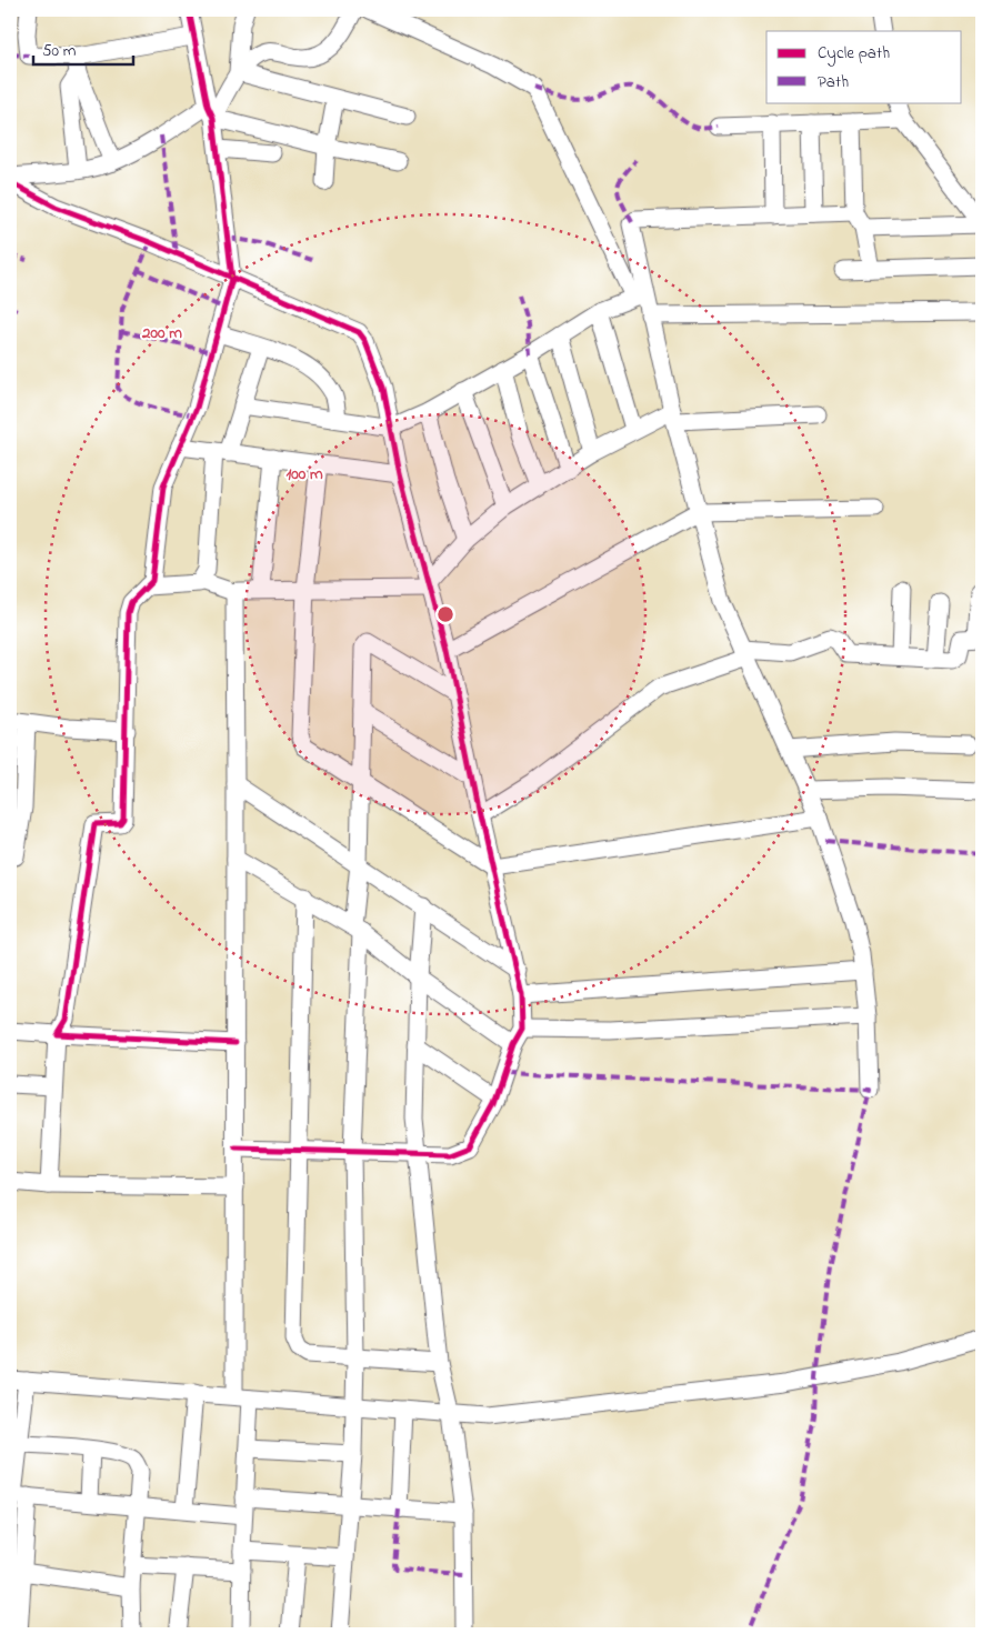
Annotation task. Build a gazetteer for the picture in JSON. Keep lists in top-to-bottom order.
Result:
{
  "legend": ["Cycle path", "Path"],
  "scale_bar": "50 m",
  "rings": ["200 m", "100 m"]
}
